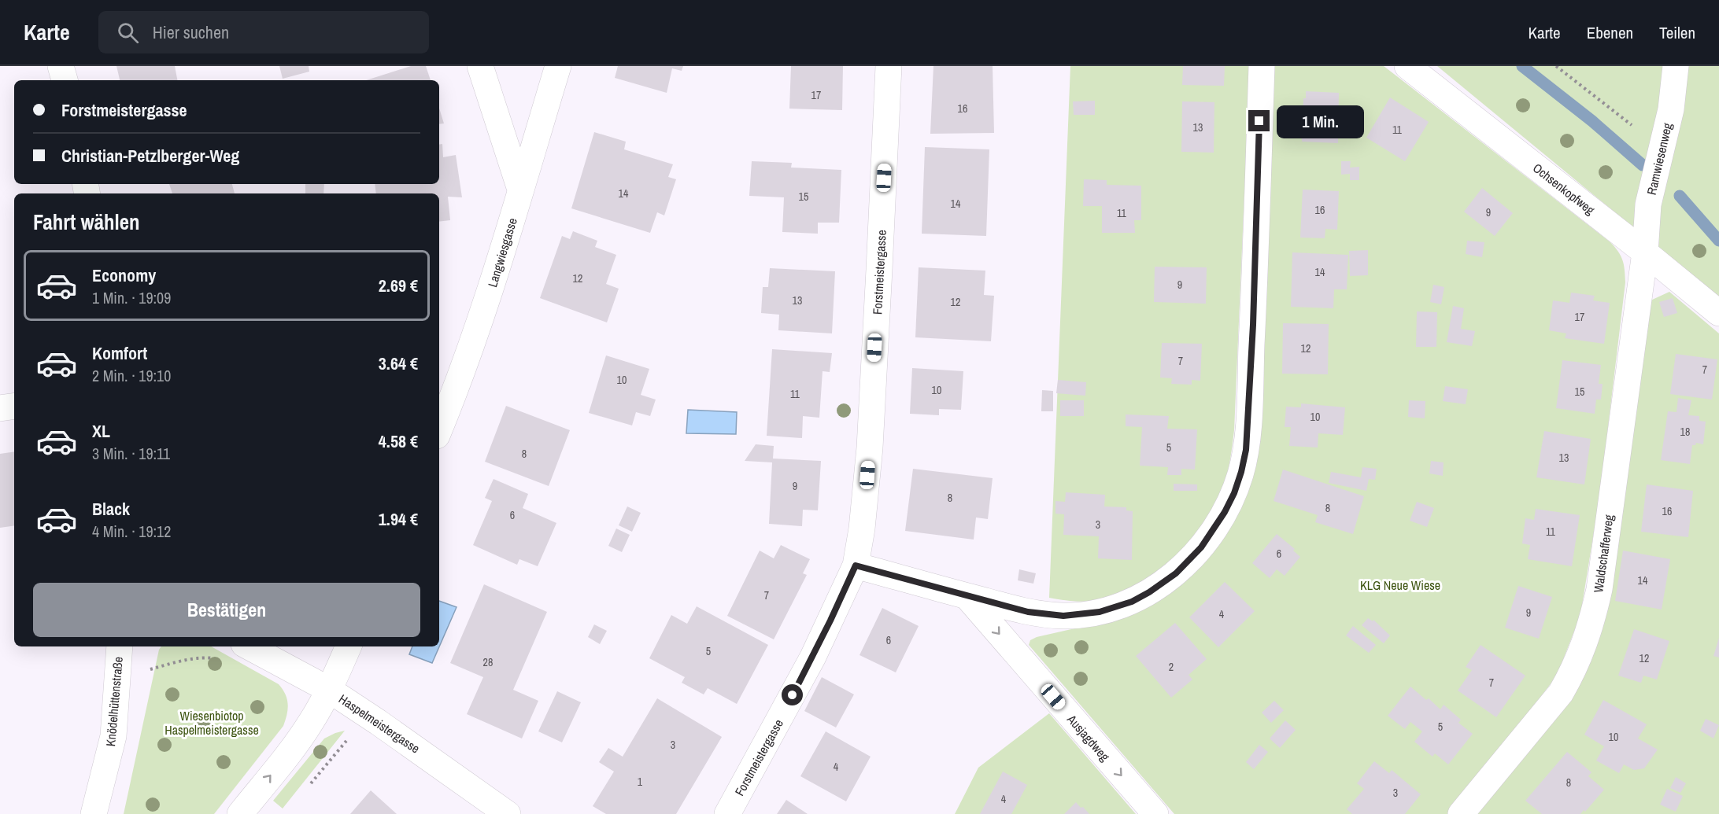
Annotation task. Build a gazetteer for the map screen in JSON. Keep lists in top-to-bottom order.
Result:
{
  "streets": {
    "street": [
      "Ramwiesenweg",
      "Ochsenkopfweg",
      "Langwiesgasse",
      "Forstmeistergasse",
      "Waldschafferweg",
      "Knödelhüttenstraße",
      "Haspelmeistergasse",
      "Ausjagdweg"
    ]
  },
  "crossings": [
    ["Ramwiesenweg", "Ochsenkopfweg"],
    ["Ramwiesenweg", "Waldschafferweg"],
    ["Ochsenkopfweg", "Waldschafferweg"]
  ],
  "one_way": ["Ausjagdweg"],
  "parks": ["KLG Neue Wiese", "Wiesenbiotop Haspelmeistergasse"],
  "house_numbers": [
    "17",
    "16",
    "13",
    "11",
    "14",
    "15",
    "14",
    "16",
    "9",
    "11",
    "14",
    "12",
    "9",
    "13",
    "12",
    "17",
    "12",
    "7",
    "7",
    "10",
    "10",
    "15",
    "11",
    "10",
    "18",
    "5",
    "8",
    "13",
    "9",
    "8",
    "8",
    "16",
    "6",
    "3",
    "11",
    "6",
    "14",
    "7",
    "9",
    "4",
    "6",
    "5",
    "12",
    "28",
    "2",
    "7",
    "5",
    "10",
    "3",
    "4",
    "1",
    "8",
    "3",
    "4"
  ],
  "page": {
    "header": "Karte",
    "search": "Hier suchen",
    "nav": ["Karte", "Ebenen", "Teilen"],
    "banner": ["Forstmeistergasse", "Christian-Petzlberger-Weg"],
    "bubble": "1 Min.",
    "heading": "Fahrt wählen",
    "list": [
      {
        "name": "Economy",
        "note": "1 Min. · 19:09",
        "value": "2.69 €"
      },
      {
        "name": "Komfort",
        "note": "2 Min. · 19:10",
        "value": "3.64 €"
      },
      {
        "name": "XL",
        "note": "3 Min. · 19:11",
        "value": "4.58 €"
      },
      {
        "name": "Black",
        "note": "4 Min. · 19:12",
        "value": "1.94 €"
      }
    ],
    "buttons": "Bestätigen"
  }
}
